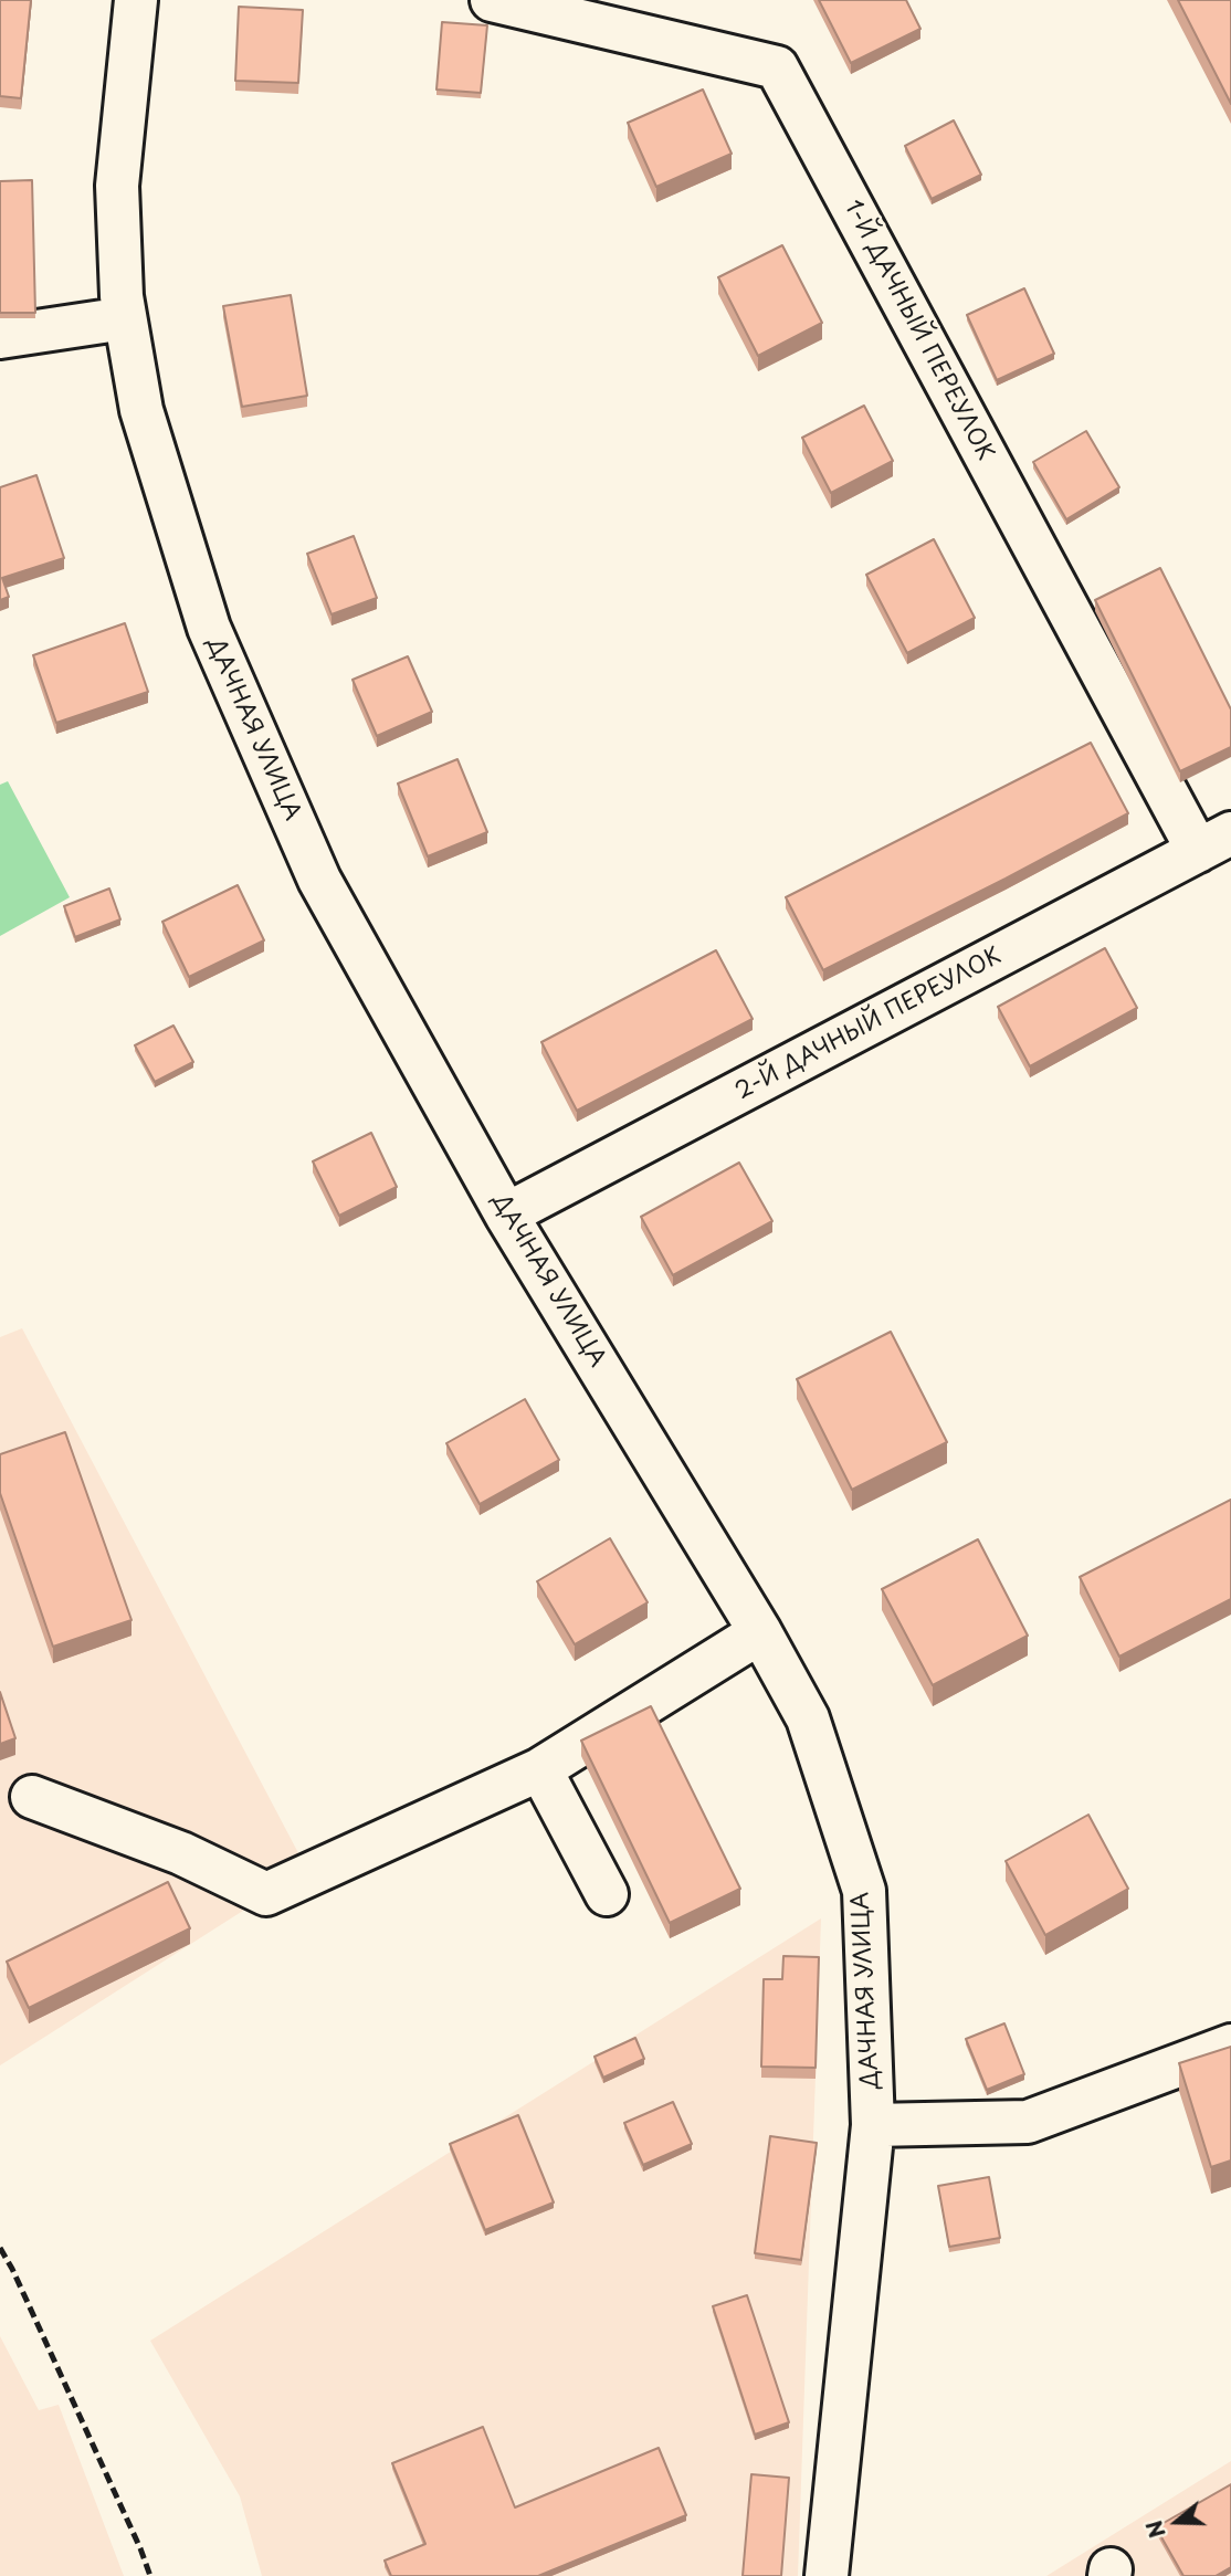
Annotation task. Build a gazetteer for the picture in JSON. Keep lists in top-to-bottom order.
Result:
{
  "streets": {
    "street": ["1-Й ДАЧНЫЙ ПЕРЕУЛОК", "ДАЧНАЯ УЛИЦА", "2-Й ДАЧНЫЙ ПЕРЕУЛОК"]
  },
  "crossings": [
    ["1-Й ДАЧНЫЙ ПЕРЕУЛОК", "2-Й ДАЧНЫЙ ПЕРЕУЛОК"],
    ["ДАЧНАЯ УЛИЦА", "2-Й ДАЧНЫЙ ПЕРЕУЛОК"]
  ],
  "north": "left"
}
